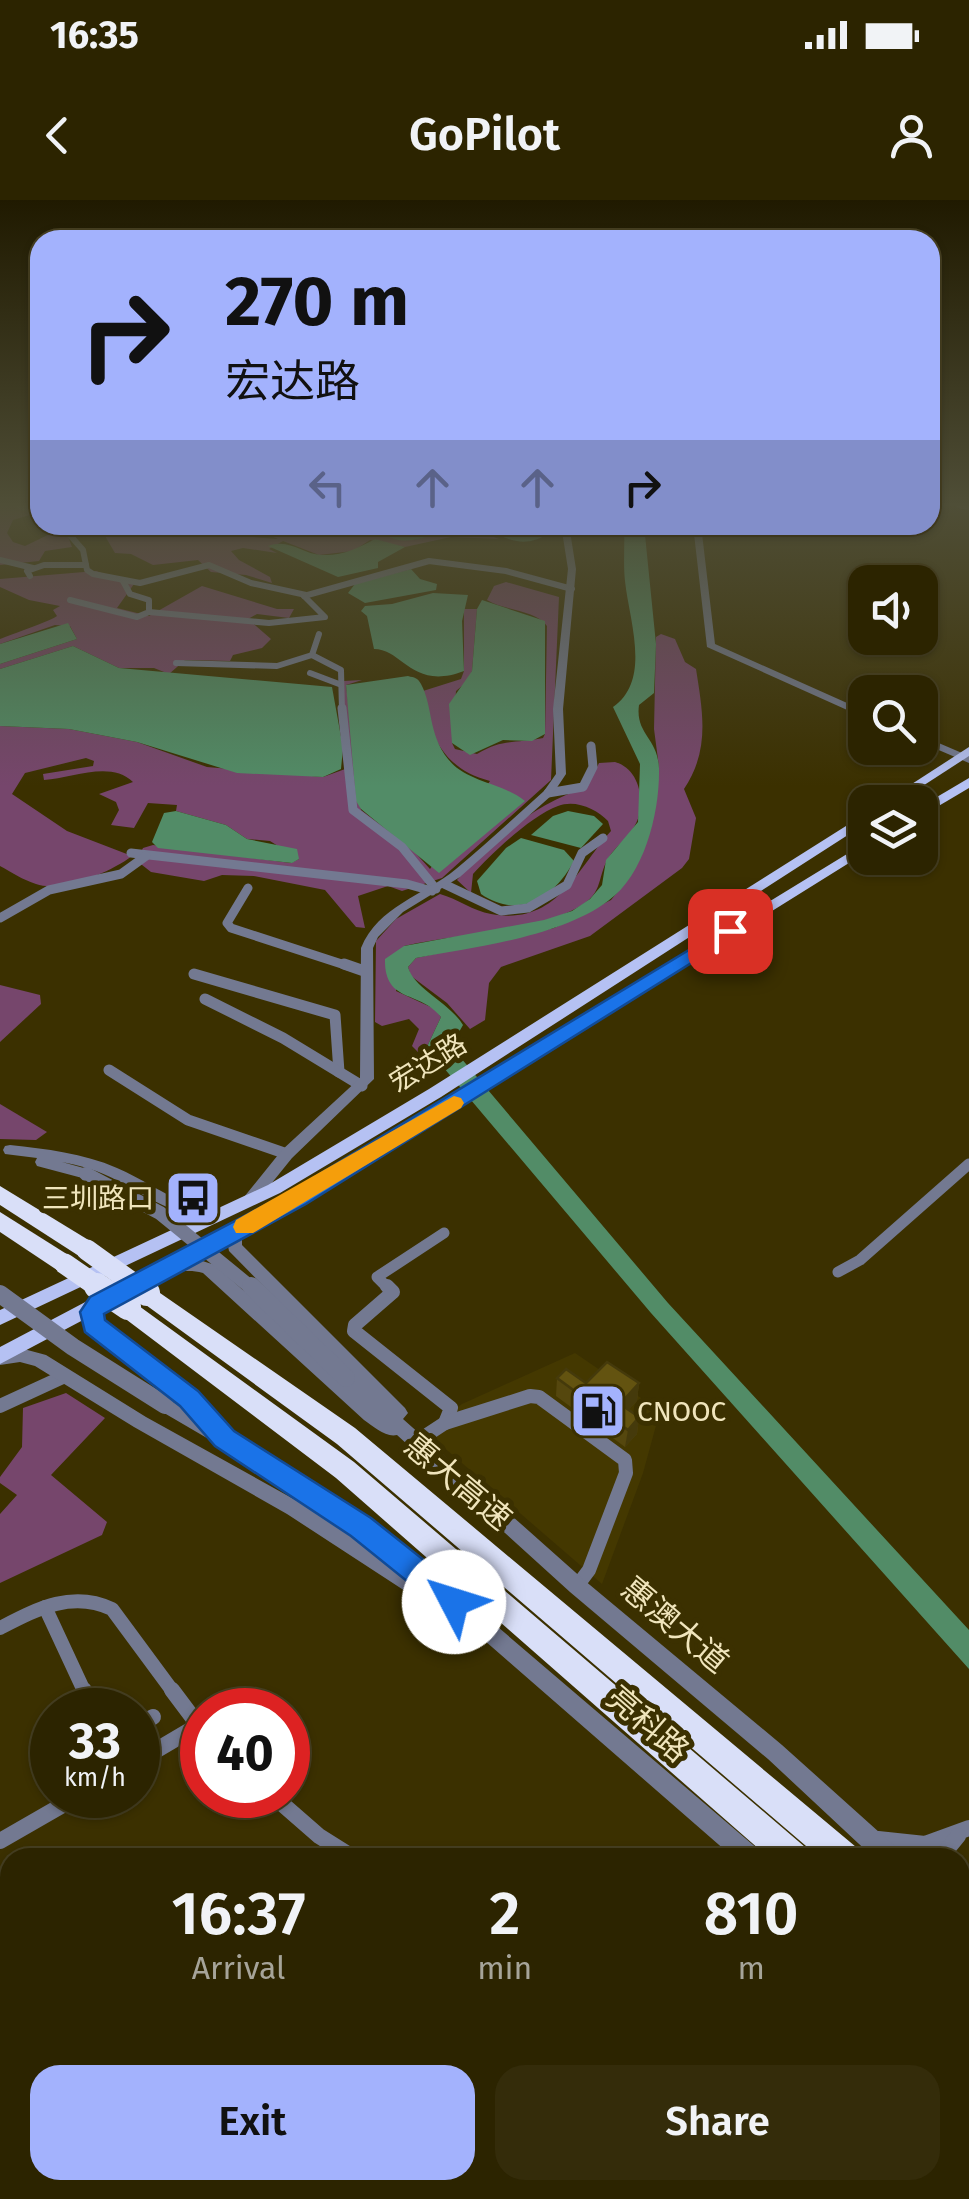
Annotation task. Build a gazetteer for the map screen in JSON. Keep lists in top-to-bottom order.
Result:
{
  "streets": {
    "highway": ["惠大高速"],
    "main road": ["宏达路"],
    "street": ["惠澳大道", "亮科路"]
  },
  "places": {
    "bus stop": ["三圳路口"],
    "fuel station": ["CNOOC"]
  },
  "page": {
    "status": "16:35",
    "header": "GoPilot",
    "turn": ["270 m", "宏达路"],
    "speed": "33 km/h",
    "limit": "40",
    "eta": [
      "16:37",
      "Arrival",
      "2",
      "min",
      "810",
      "m"
    ],
    "buttons": ["Exit", "Share"]
  }
}
